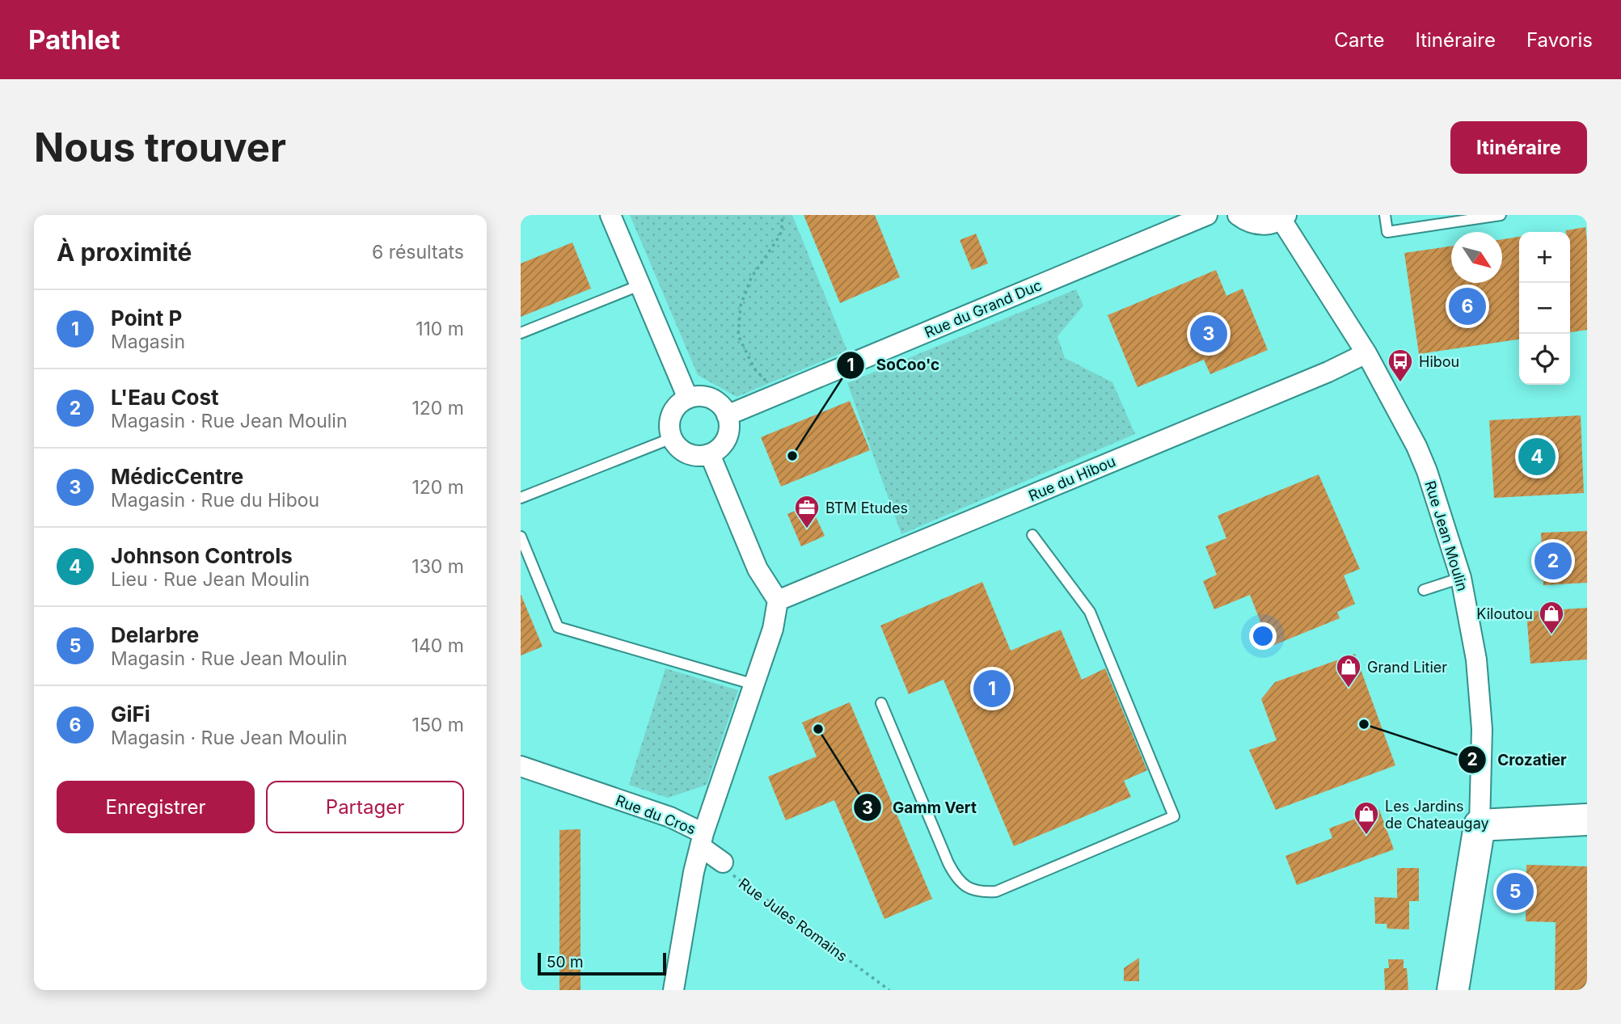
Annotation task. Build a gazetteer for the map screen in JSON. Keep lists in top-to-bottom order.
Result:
{
  "streets": {
    "main road": ["Rue Jean Moulin"],
    "street": ["Rue du Grand Duc", "Rue du Hibou", "Rue du Cros"],
    "path": ["Rue Jules Romains"]
  },
  "crossings": [
    ["Rue du Hibou", "Rue Jean Moulin"]
  ],
  "places": {
    "bus stop": ["Hibou"],
    "other": ["SoCoo'c", "Crozatier", "Gamm Vert"],
    "office": ["BTM Etudes"],
    "shop": ["Kiloutou", "Grand Litier", "Les Jardins de Chateaugay"]
  },
  "scale_bar": "50 m",
  "north": "bottom right",
  "page": {
    "header": "Pathlet",
    "nav": ["Carte", "Itinéraire", "Favoris"],
    "buttons": [
      "Itinéraire",
      ["Enregistrer", "Partager"]
    ],
    "title": "Nous trouver",
    "heading": ["À proximité", "6 résultats"],
    "map_buttons": ["+", "−"],
    "pins": [
      "6",
      "3",
      "4",
      "2",
      "1",
      "5"
    ],
    "list": [
      {
        "mark": "1",
        "name": "Point P",
        "note": "Magasin",
        "value": "110 m"
      },
      {
        "mark": "2",
        "name": "L'Eau Cost",
        "note": "Magasin · Rue Jean Moulin",
        "value": "120 m"
      },
      {
        "mark": "3",
        "name": "MédicCentre",
        "note": "Magasin · Rue du Hibou",
        "value": "120 m"
      },
      {
        "mark": "4",
        "name": "Johnson Controls",
        "note": "Lieu · Rue Jean Moulin",
        "value": "130 m"
      },
      {
        "mark": "5",
        "name": "Delarbre",
        "note": "Magasin · Rue Jean Moulin",
        "value": "140 m"
      },
      {
        "mark": "6",
        "name": "GiFi",
        "note": "Magasin · Rue Jean Moulin",
        "value": "150 m"
      }
    ],
    "scale": "50 m"
  }
}
